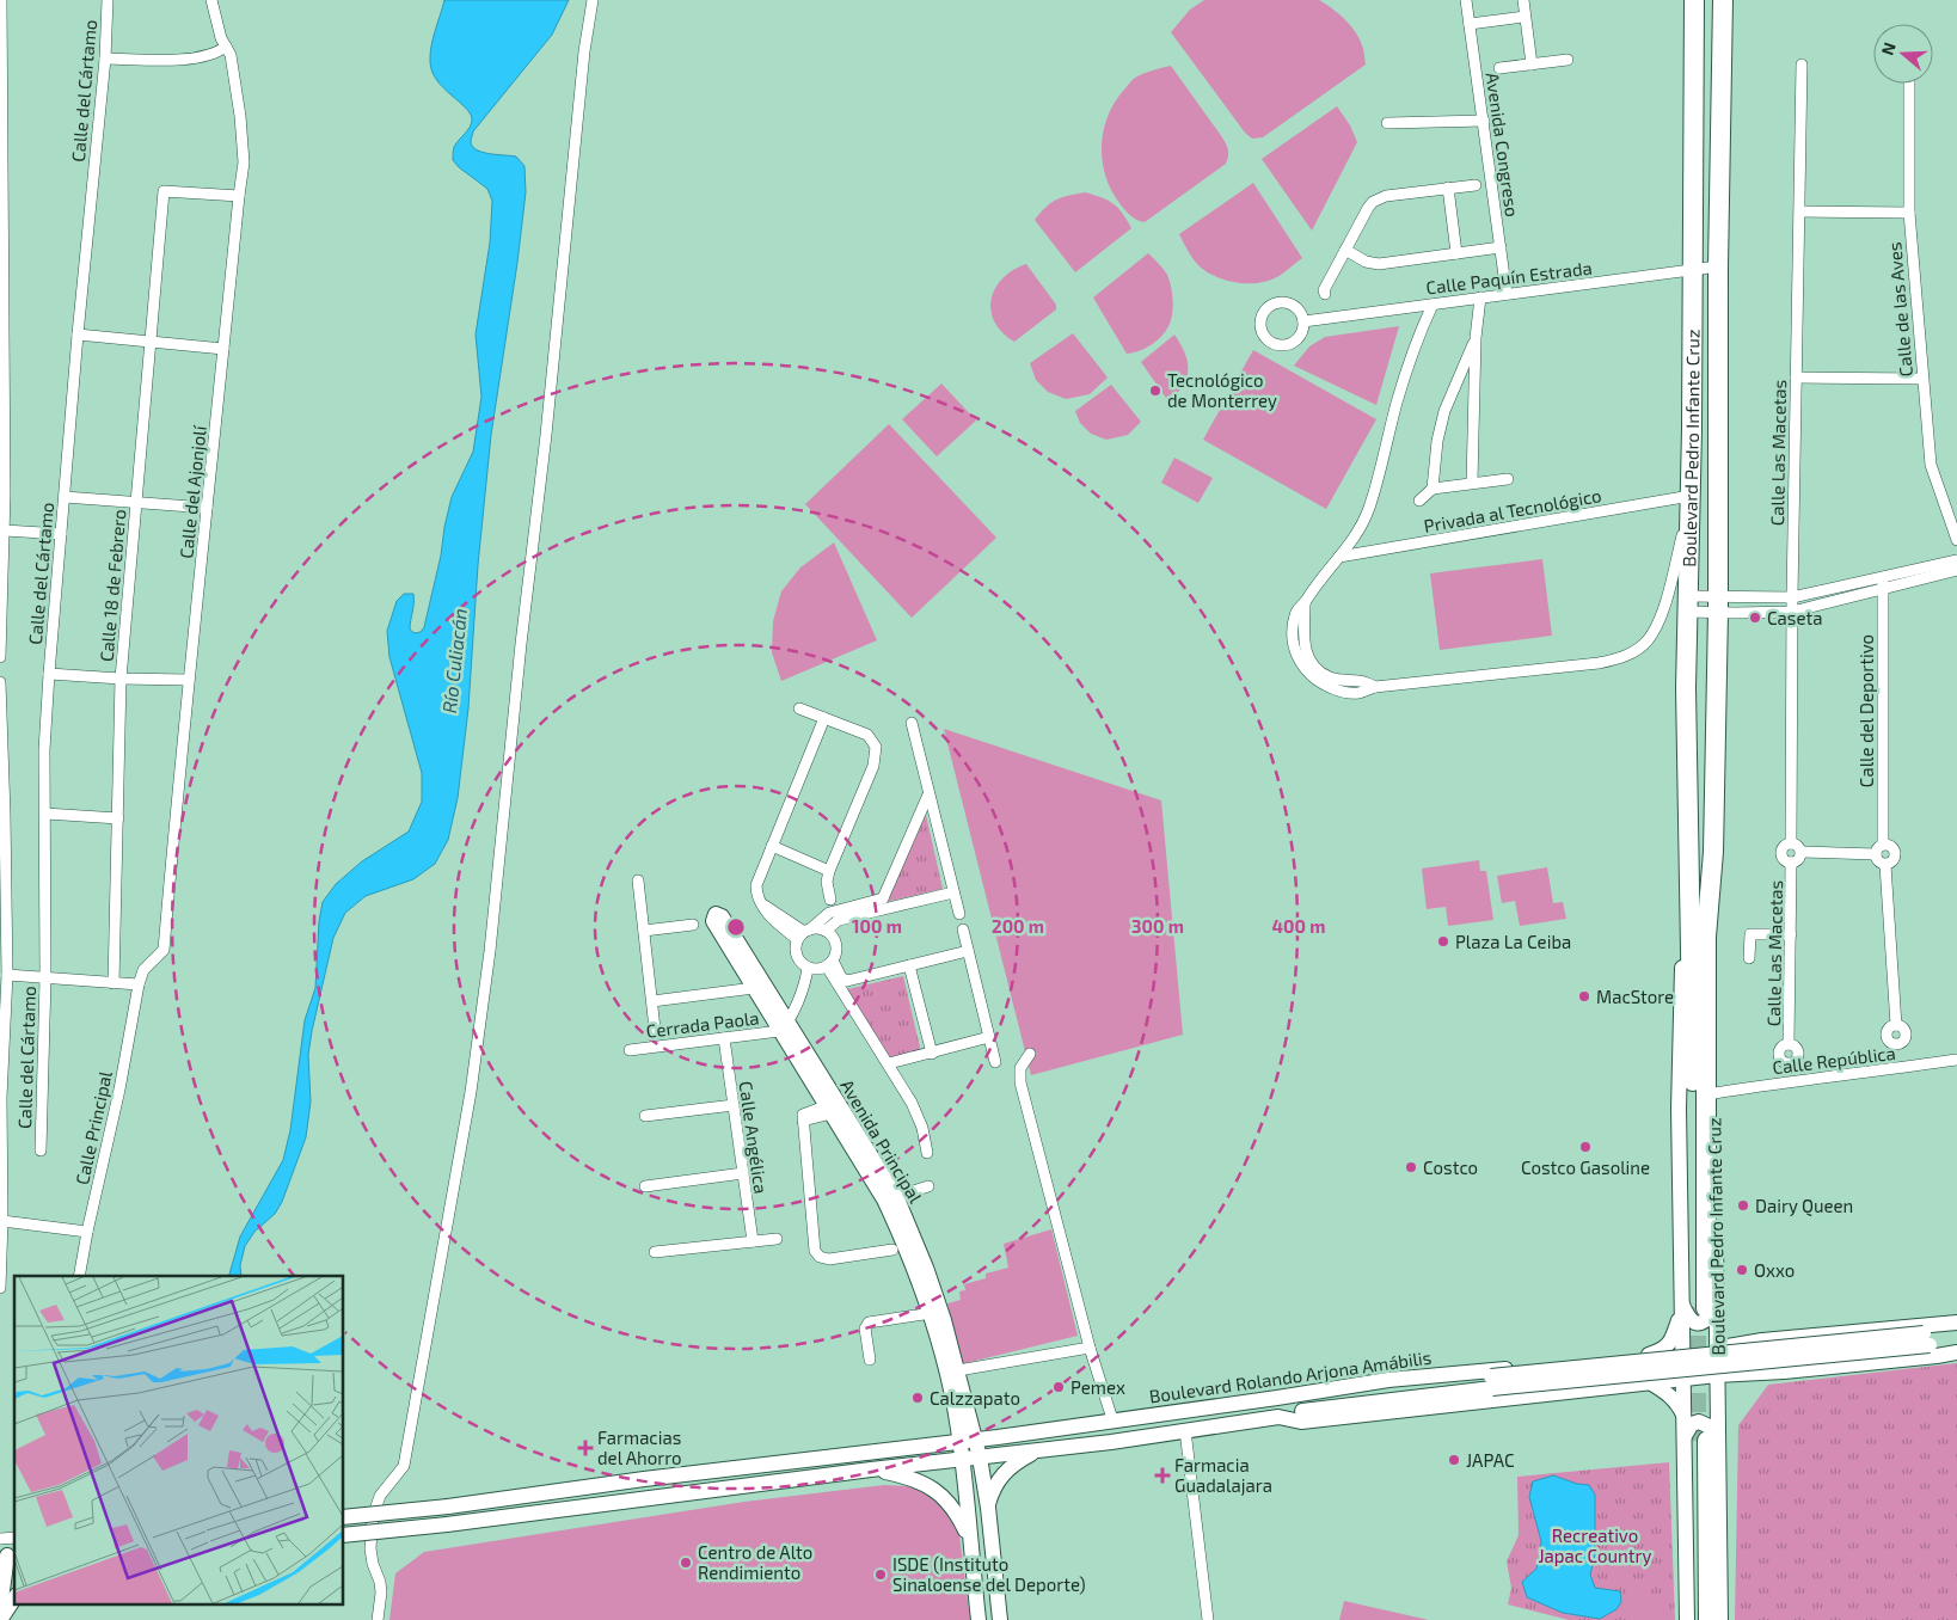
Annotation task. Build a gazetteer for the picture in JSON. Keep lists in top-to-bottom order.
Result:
{
  "streets": {
    "highway": ["Boulevard Pedro Infante Cruz"],
    "street": [
      "Calle del Cártamo",
      "Avenida Congreso",
      "Calle Paquín Estrada",
      "Calle de las Aves",
      "Calle Las Macetas",
      "Calle del Ajonjolí",
      "Privada al Tecnológico",
      "Calle 18 de Febrero",
      "Calle del Deportivo",
      "Cerrada Paola",
      "Calle República",
      "Calle Principal",
      "Calle Angélica",
      "Avenida Principal",
      "Boulevard Rolando Arjona Amábilis"
    ]
  },
  "crossings": [
    ["Avenida Congreso", "Calle Paquín Estrada"],
    ["Calle Paquín Estrada", "Boulevard Pedro Infante Cruz"],
    ["Boulevard Pedro Infante Cruz", "Privada al Tecnológico"],
    ["Boulevard Pedro Infante Cruz", "Calle República"],
    ["Boulevard Pedro Infante Cruz", "Boulevard Rolando Arjona Amábilis"],
    ["Calle del Ajonjolí", "Calle 18 de Febrero"],
    ["Calle del Ajonjolí", "Calle Principal"],
    ["Cerrada Paola", "Calle Angélica"],
    ["Cerrada Paola", "Avenida Principal"],
    ["Avenida Principal", "Boulevard Rolando Arjona Amábilis"]
  ],
  "water": ["Río Culiacán"],
  "parks": ["Recreativo Japac Country"],
  "places": {
    "other": [
      "Tecnológico de Monterrey",
      "Caseta",
      "Plaza La Ceiba",
      "MacStore",
      "Costco Gasoline",
      "Costco",
      "Dairy Queen",
      "Oxxo",
      "Pemex",
      "Calzzapato",
      "JAPAC",
      "Centro de Alto Rendimiento",
      "ISDE (Instituto Sinaloense del Deporte)"
    ],
    "health": ["Farmacias del Ahorro", "Farmacia Guadalajara"]
  },
  "north": "left",
  "rings": [
    "100 m",
    "200 m",
    "300 m",
    "400 m"
  ]
}
